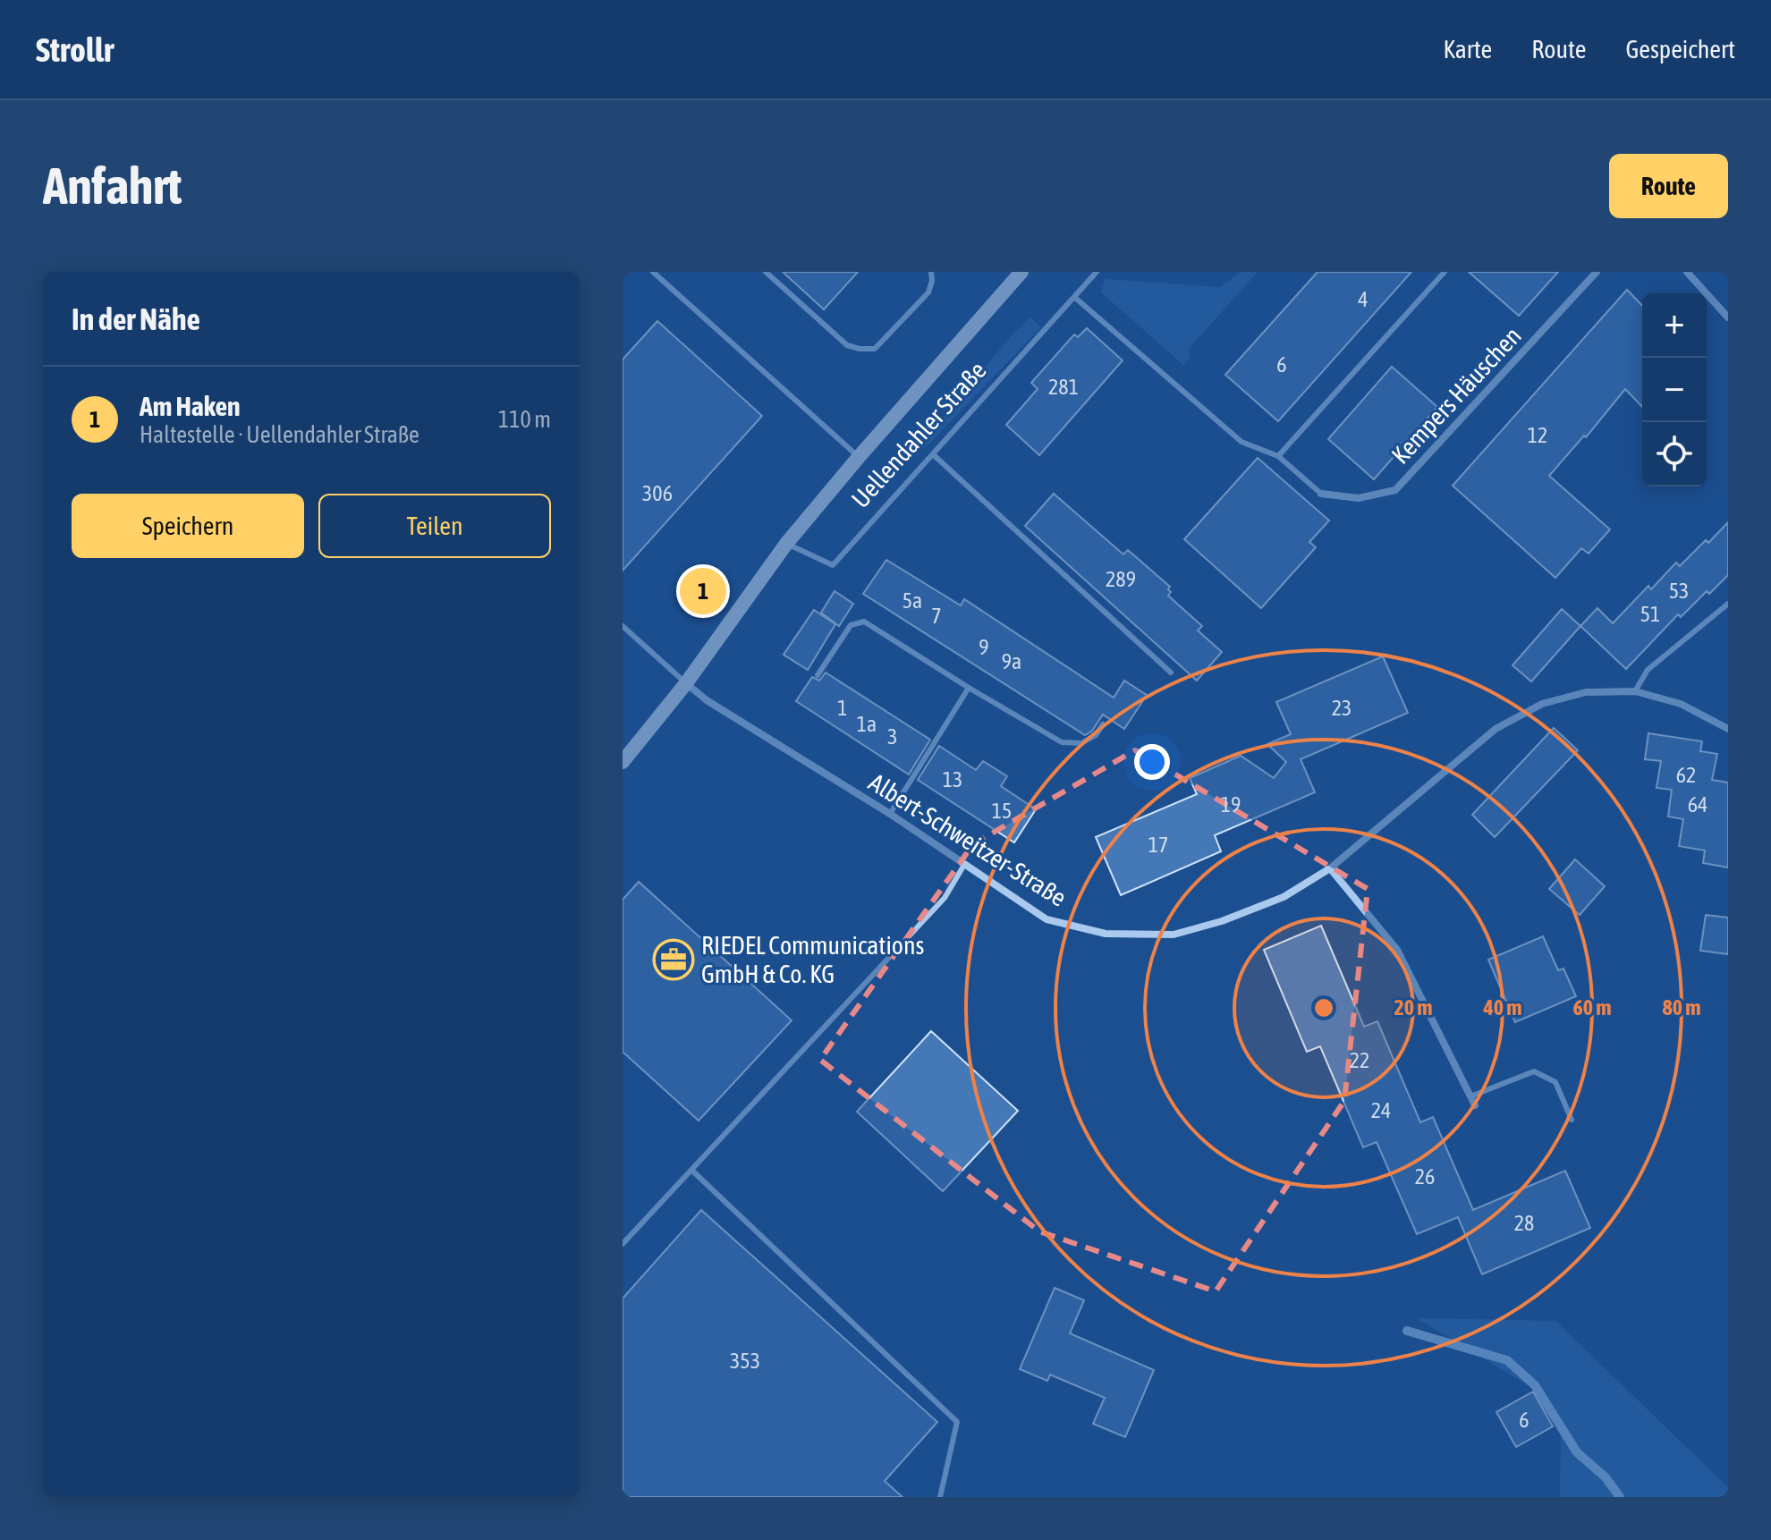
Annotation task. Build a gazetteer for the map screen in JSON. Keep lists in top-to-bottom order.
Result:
{
  "streets": {
    "main road": ["Uellendahler Straße"],
    "street": ["Kempers Häuschen", "Albert-Schweitzer-Straße"]
  },
  "crossings": [
    ["Uellendahler Straße", "Albert-Schweitzer-Straße"]
  ],
  "places": {
    "office": ["RIEDEL Communications GmbH & Co. KG"]
  },
  "house_numbers": [
    "4",
    "6",
    "281",
    "12",
    "306",
    "289",
    "53",
    "5a",
    "51",
    "7",
    "9",
    "9a",
    "1",
    "23",
    "1a",
    "3",
    "62",
    "13",
    "19",
    "64",
    "15",
    "17",
    "22",
    "24",
    "26",
    "28",
    "353",
    "6"
  ],
  "page": {
    "header": "Strollr",
    "nav": ["Karte", "Route", "Gespeichert"],
    "buttons": [
      "Route",
      ["Speichern", "Teilen"]
    ],
    "title": "Anfahrt",
    "heading": "In der Nähe",
    "map_buttons": ["+", "−"],
    "list": [
      {
        "mark": "1",
        "name": "Am Haken",
        "note": "Haltestelle · Uellendahler Straße",
        "value": "110 m"
      }
    ],
    "pins": "1"
  },
  "rings": [
    "20 m",
    "40 m",
    "60 m",
    "80 m"
  ]
}
